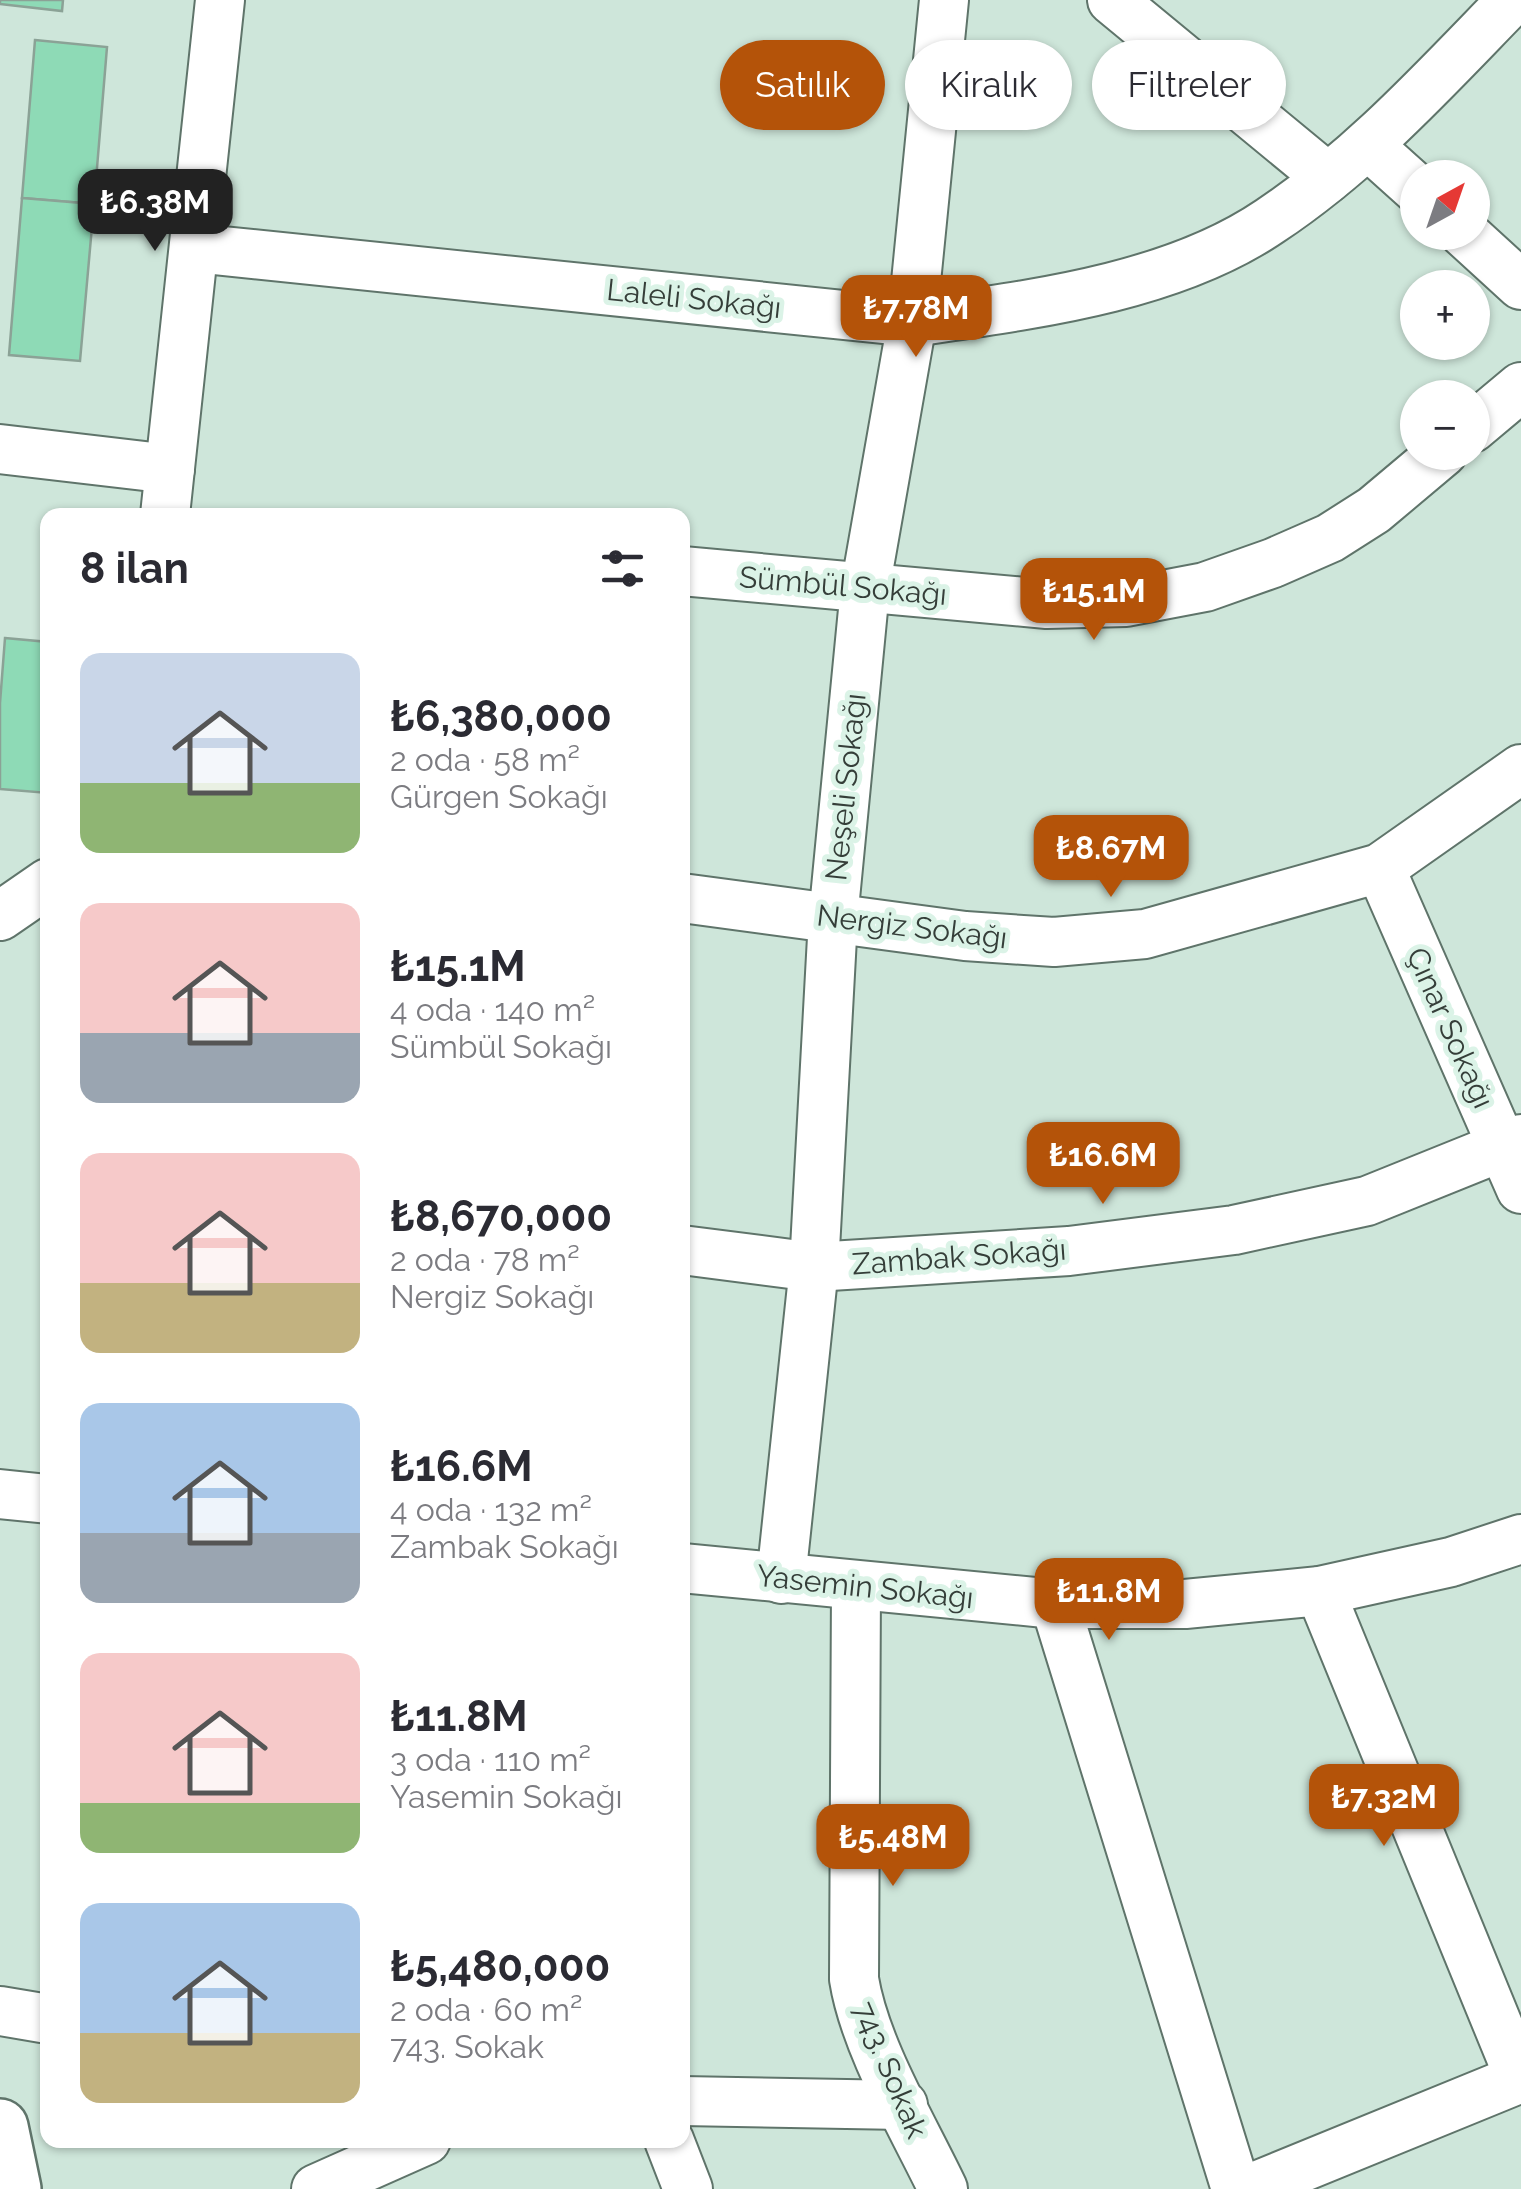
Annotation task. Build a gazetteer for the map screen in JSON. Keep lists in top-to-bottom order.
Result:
{
  "streets": {
    "street": [
      "Laleli Sokağı",
      "Sümbül Sokağı",
      "Neşeli Sokağı",
      "Nergiz Sokağı",
      "Çınar Sokağı",
      "Zambak Sokağı",
      "Yasemin Sokağı",
      "743. Sokak"
    ]
  },
  "crossings": [
    ["Laleli Sokağı", "Neşeli Sokağı"],
    ["Sümbül Sokağı", "Neşeli Sokağı"],
    ["Neşeli Sokağı", "Nergiz Sokağı"],
    ["Neşeli Sokağı", "Zambak Sokağı"],
    ["Neşeli Sokağı", "Yasemin Sokağı"],
    ["Nergiz Sokağı", "Çınar Sokağı"],
    ["Çınar Sokağı", "Zambak Sokağı"],
    ["Yasemin Sokağı", "743. Sokak"]
  ],
  "north": "top right",
  "page": {
    "chip": ["Satılık", "Kiralık", "Filtreler"],
    "map_buttons": ["+", "−"],
    "price": [
      "₺6.38M",
      "₺7.78M",
      "₺15.1M",
      "₺8.67M",
      "₺16.6M",
      "₺11.8M",
      "₺7.32M",
      "₺5.48M"
    ],
    "heading": "8 ilan",
    "list": [
      {
        "name": "₺6,380,000",
        "note": "2 oda · 58 m² · Gürgen Sokağı"
      },
      {
        "name": "₺15.1M",
        "note": "4 oda · 140 m² · Sümbül Sokağı"
      },
      {
        "name": "₺8,670,000",
        "note": "2 oda · 78 m² · Nergiz Sokağı"
      },
      {
        "name": "₺16.6M",
        "note": "4 oda · 132 m² · Zambak Sokağı"
      },
      {
        "name": "₺11.8M",
        "note": "3 oda · 110 m² · Yasemin Sokağı"
      },
      {
        "name": "₺5,480,000",
        "note": "2 oda · 60 m² · 743. Sokak"
      }
    ]
  }
}
